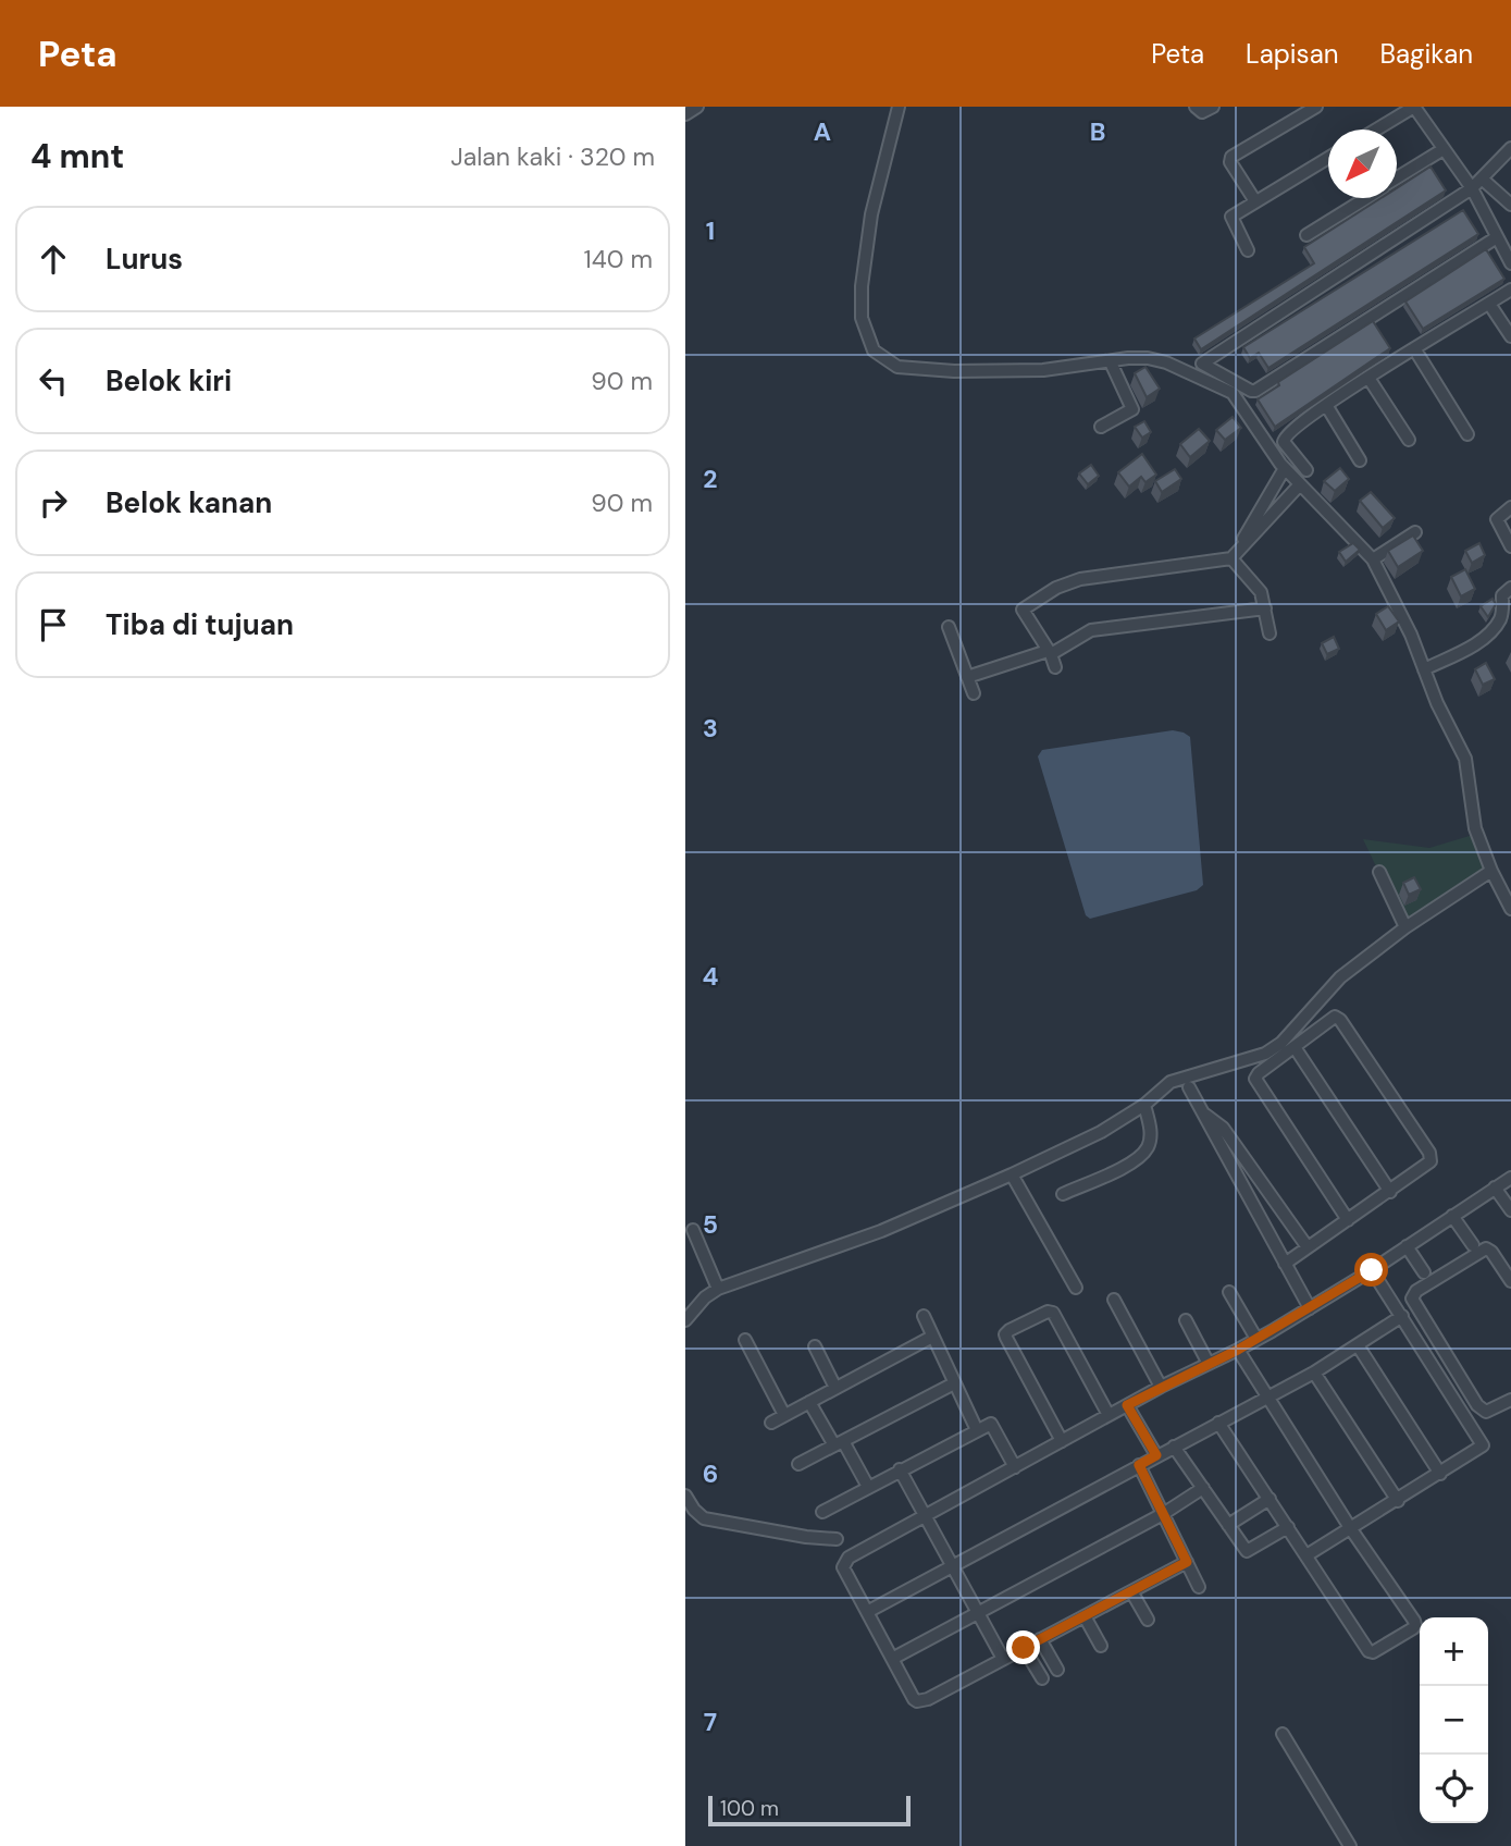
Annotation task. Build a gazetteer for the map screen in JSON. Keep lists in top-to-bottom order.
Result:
{
  "scale_bar": "100 m",
  "north": "bottom left",
  "page": {
    "header": "Peta",
    "nav": ["Peta", "Lapisan", "Bagikan"],
    "heading": ["4 mnt", "Jalan kaki · 320 m"],
    "list": [
      ["Lurus", "140 m"],
      ["Belok kiri", "90 m"],
      ["Belok kanan", "90 m"],
      "Tiba di tujuan"
    ],
    "map_buttons": ["+", "−"],
    "scale": "100 m"
  },
  "grid": {
    "columns": ["A", "B"],
    "rows": [
      "1",
      "2",
      "3",
      "4",
      "5",
      "6",
      "7"
    ]
  }
}
